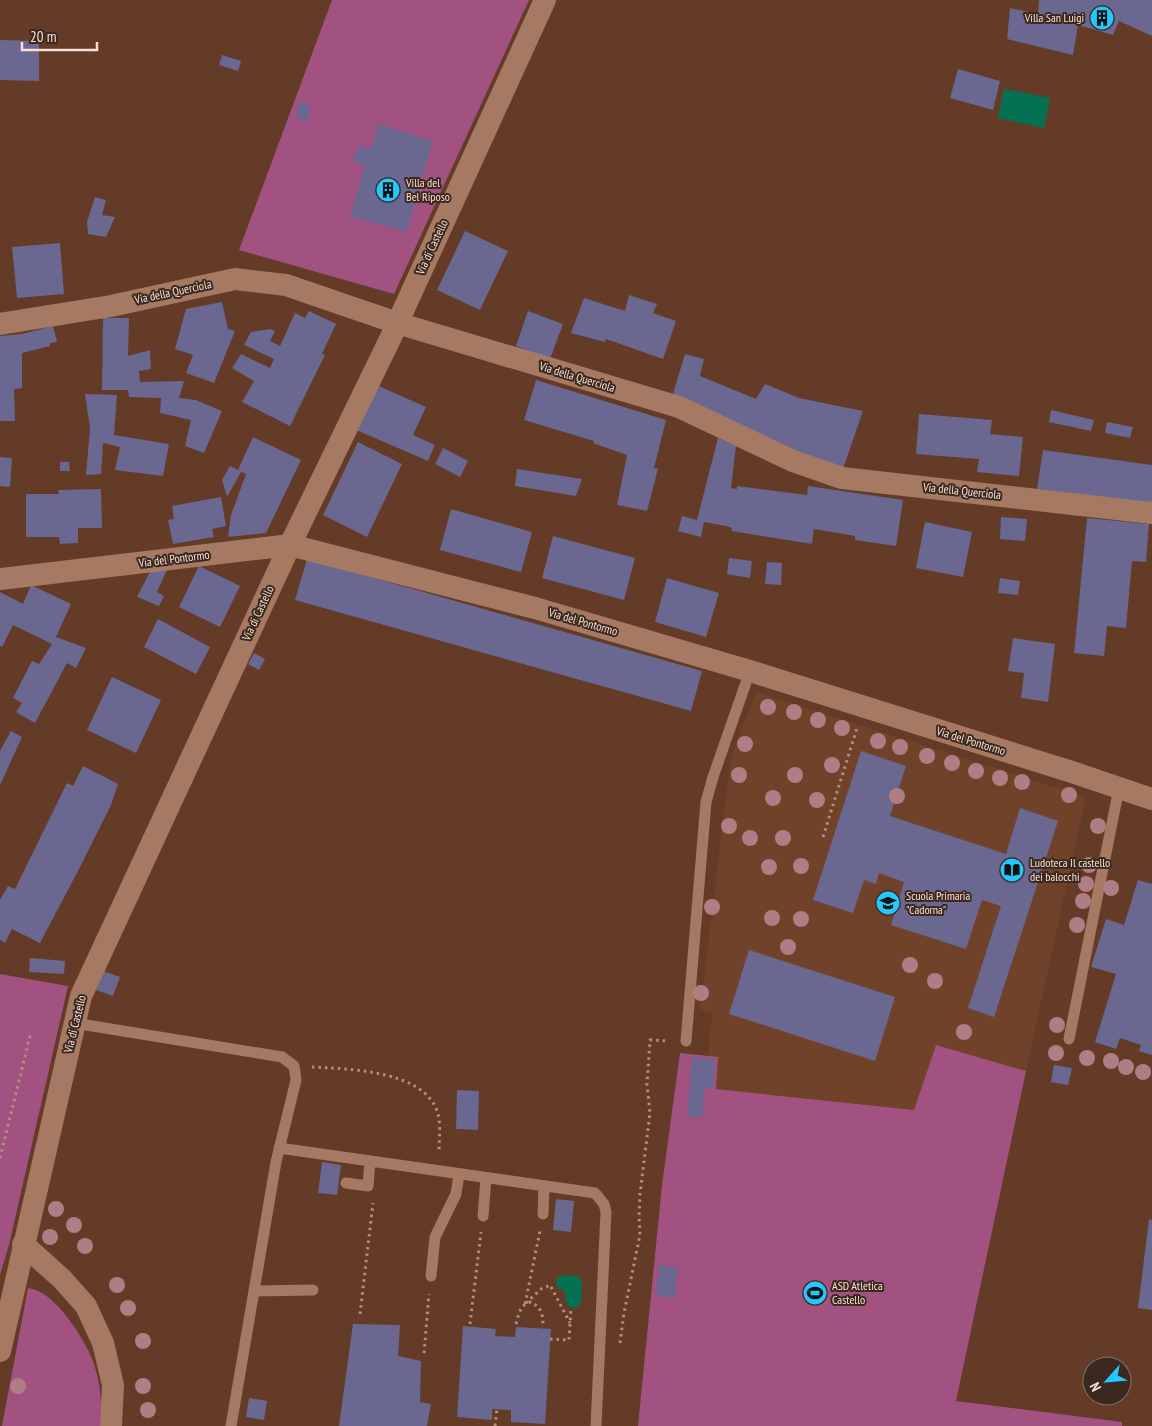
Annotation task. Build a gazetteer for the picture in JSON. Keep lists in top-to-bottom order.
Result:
{
  "streets": {
    "street": ["Via di Castello", "Via della Querciola", "Via del Pontormo"]
  },
  "crossings": [
    ["Via di Castello", "Via della Querciola"],
    ["Via di Castello", "Via del Pontormo"]
  ],
  "places": {
    "building": ["Villa San Luigi", "Villa del Bel Riposo"],
    "library": ["Ludoteca Il castello dei balocchi"],
    "school or university": ["Scuola Primaria \"Cadorna\""],
    "sports": ["ASD Atletica Castello"]
  },
  "scale_bar": "20 m",
  "north": "bottom left"
}
